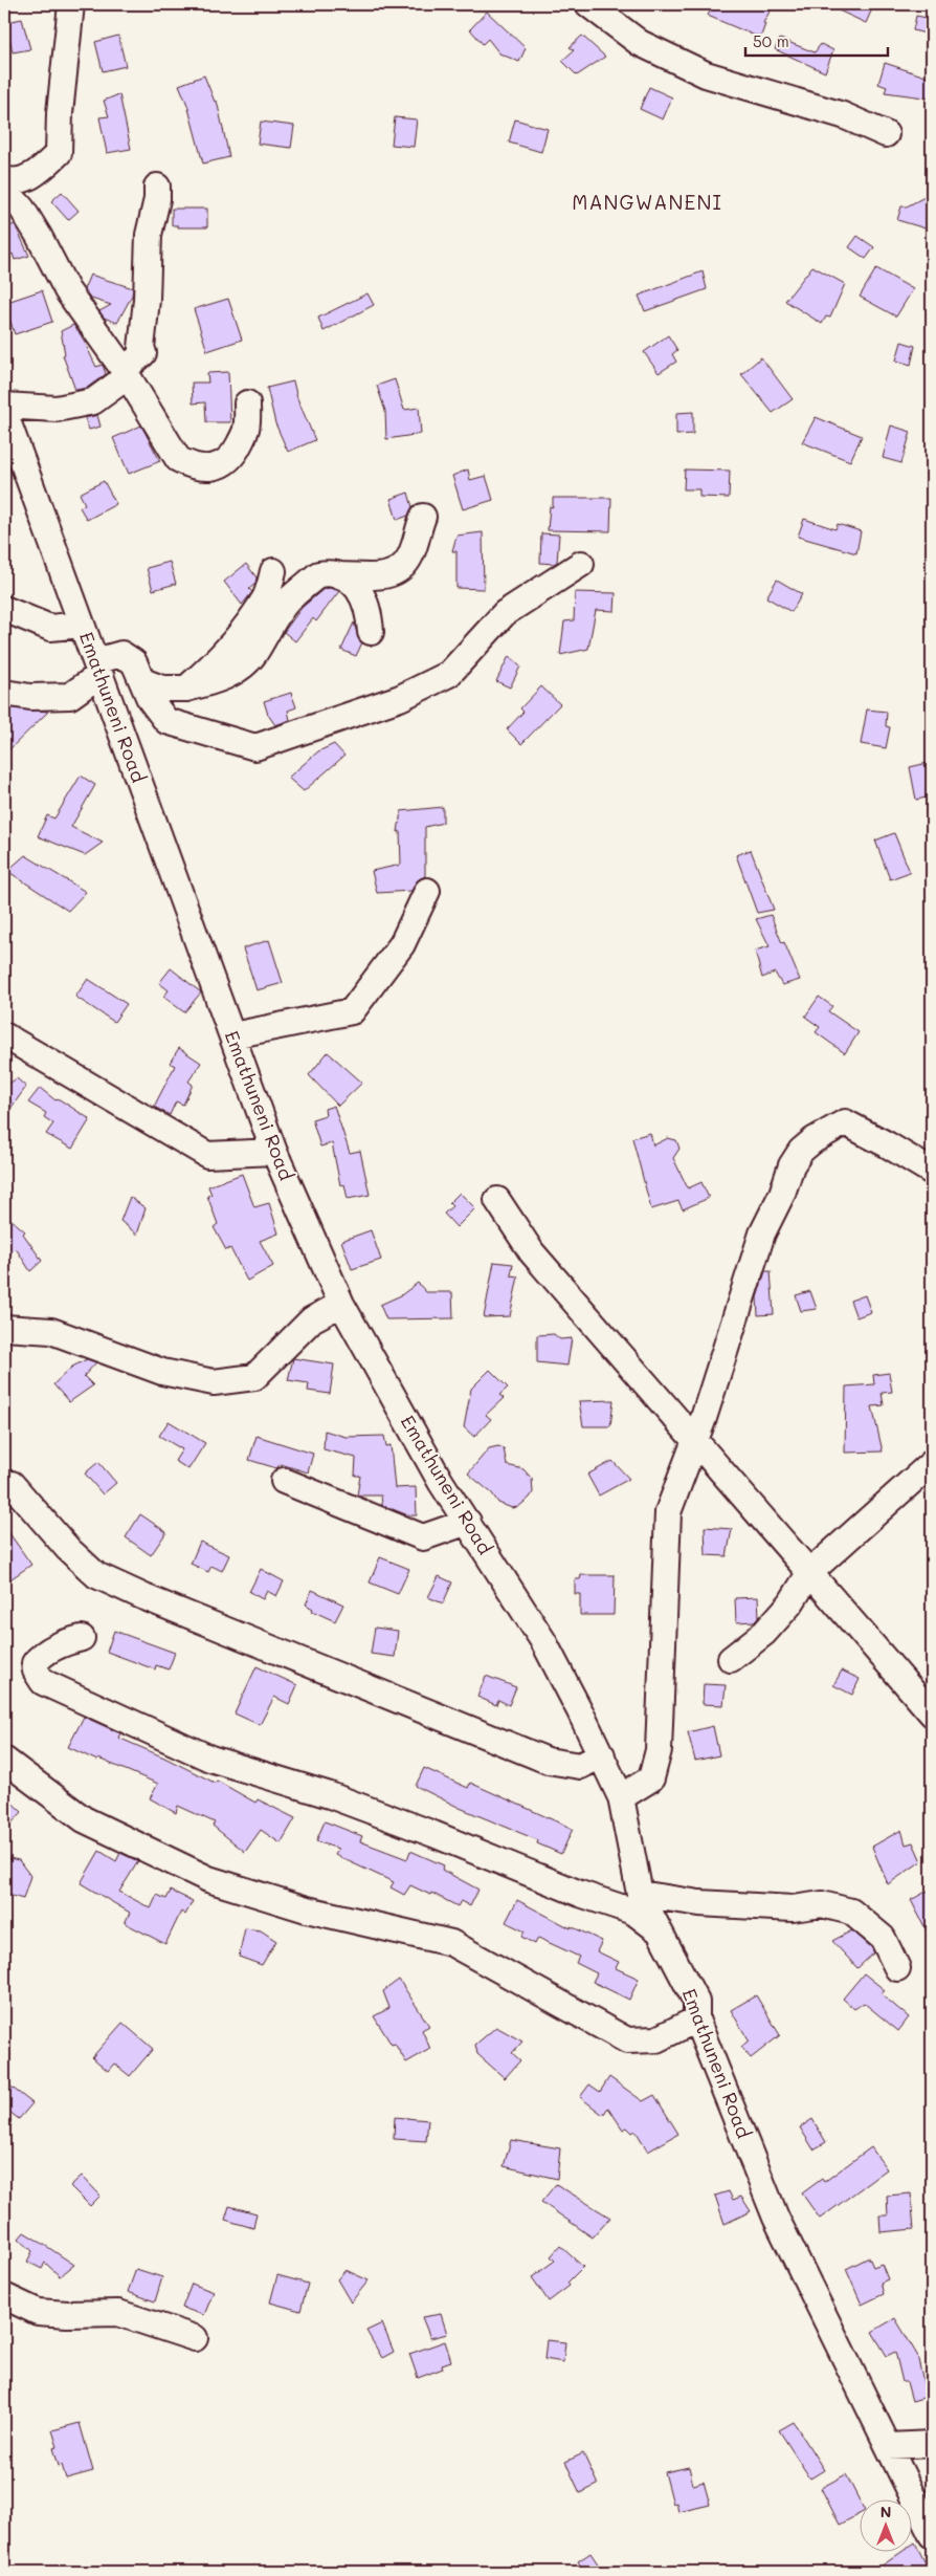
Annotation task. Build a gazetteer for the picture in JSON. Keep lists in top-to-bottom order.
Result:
{
  "streets": {
    "street": ["Emathuneni Road"]
  },
  "districts": ["MANGWANENI"],
  "scale_bar": "50 m",
  "north": "top"
}
